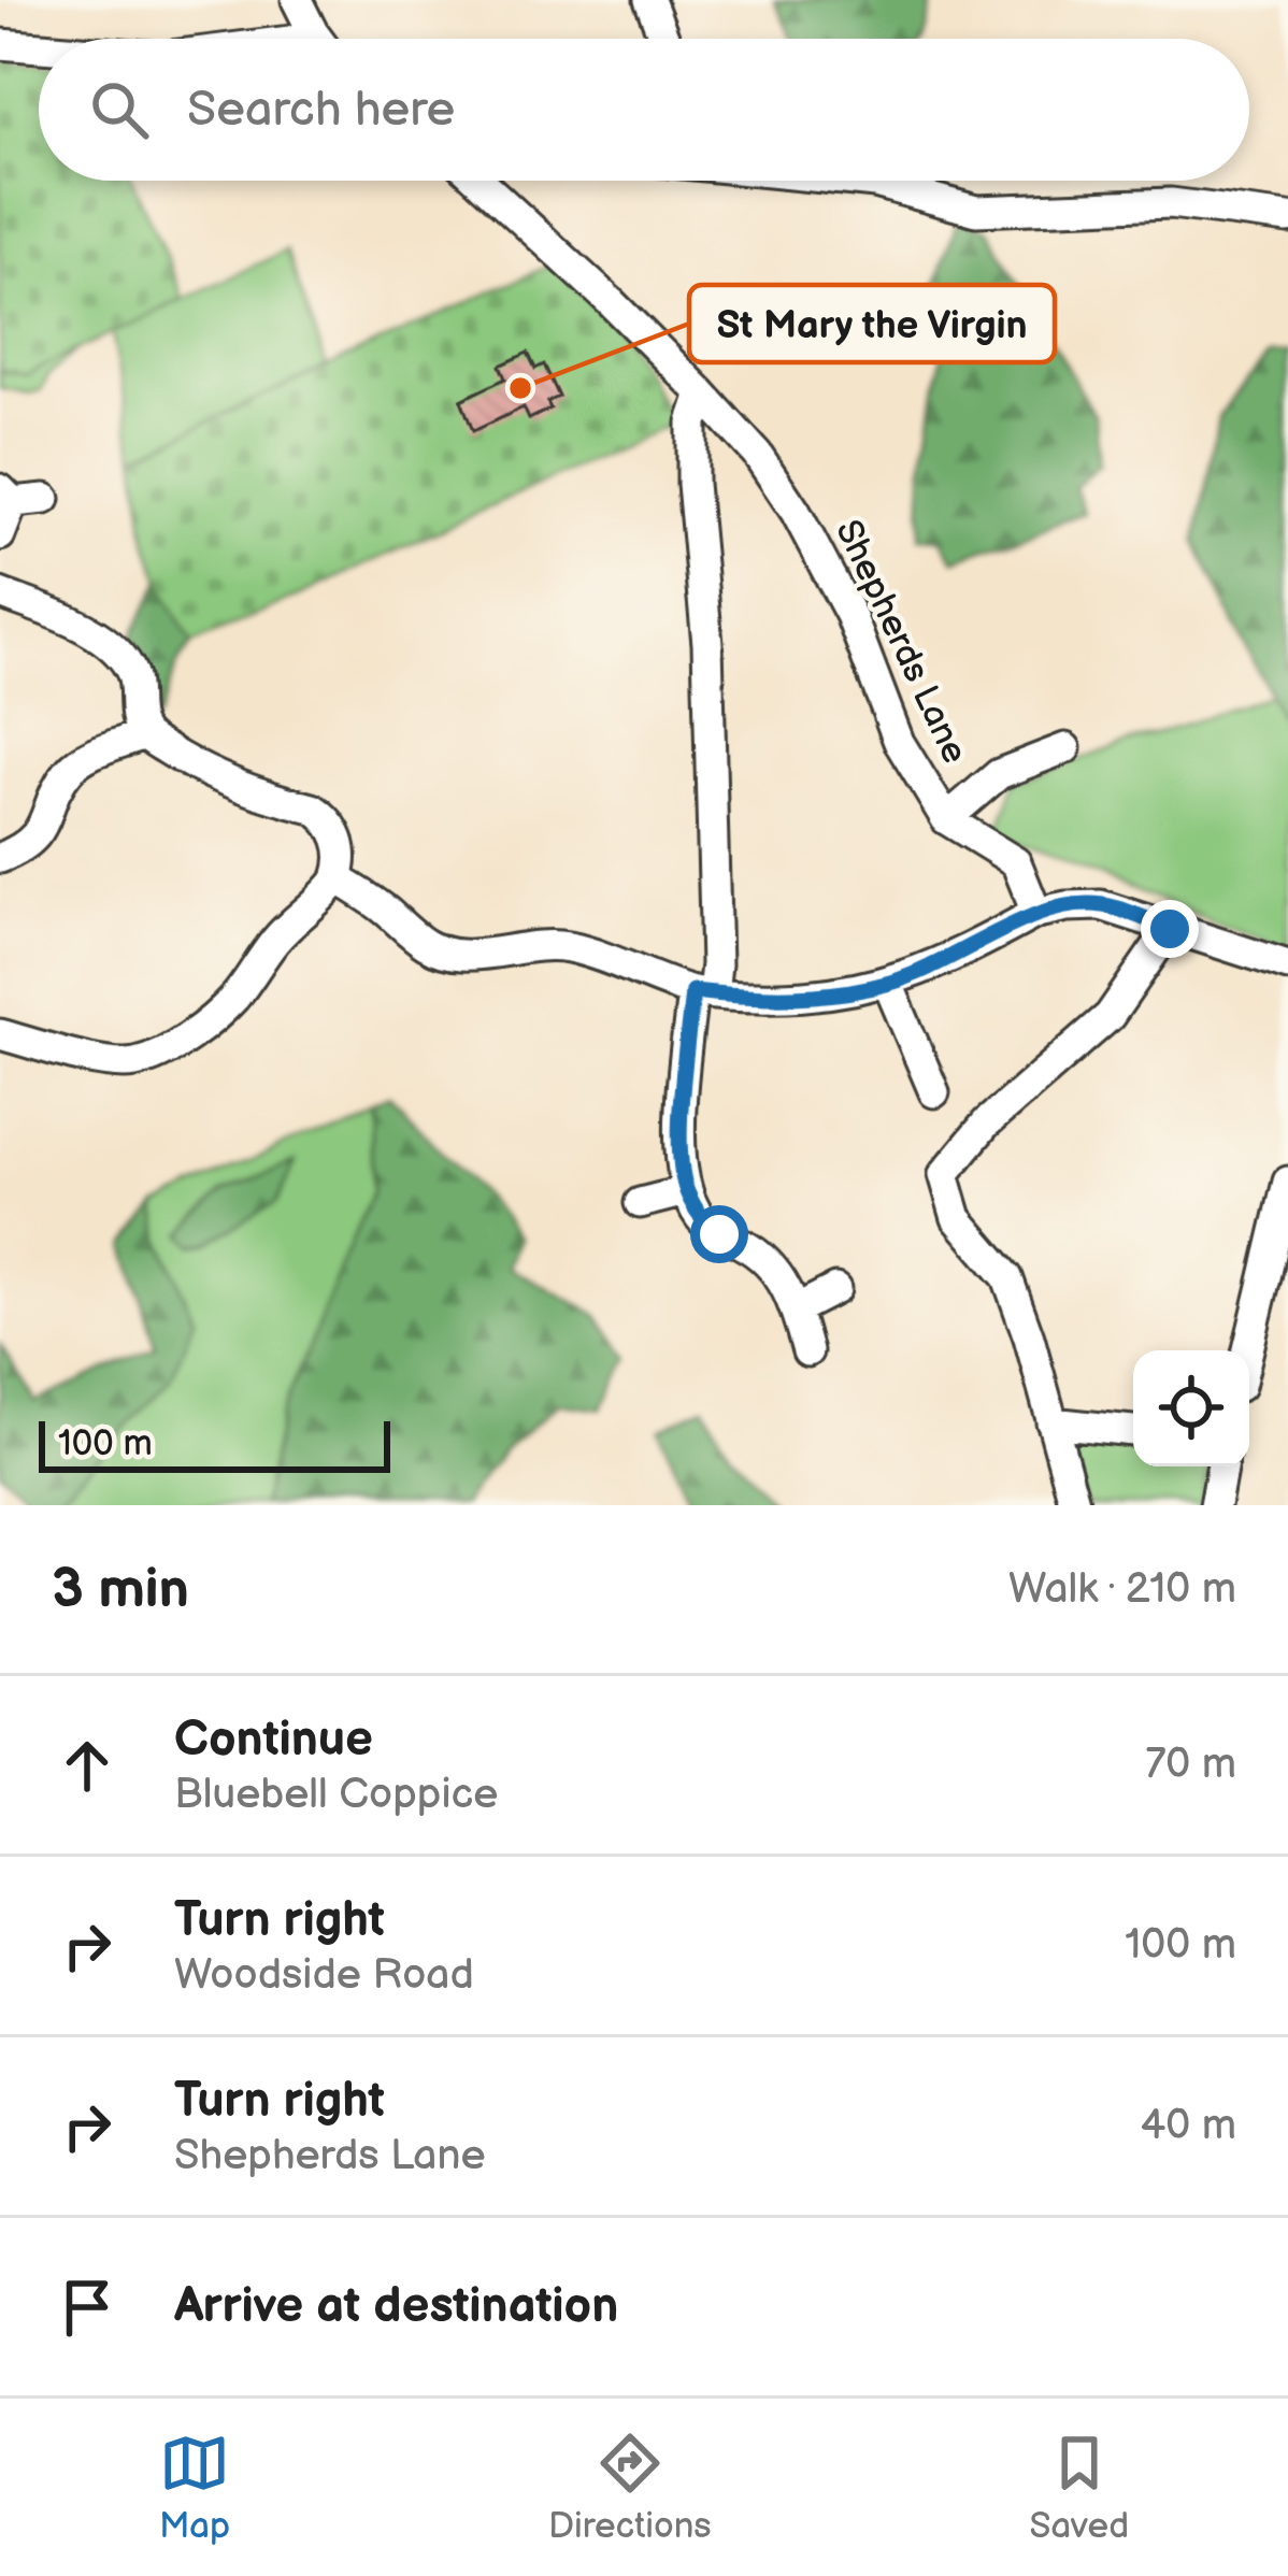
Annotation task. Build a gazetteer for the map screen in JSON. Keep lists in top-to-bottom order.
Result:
{
  "streets": {
    "street": ["Shepherds Lane"]
  },
  "places": ["St Mary the Virgin"],
  "scale_bar": "100 m",
  "page": {
    "search": "Search here",
    "scale": "100 m",
    "heading": ["3 min", "Walk · 210 m"],
    "list": [
      ["Continue", "Bluebell Coppice", "70 m"],
      ["Turn right", "Woodside Road", "100 m"],
      ["Turn right", "Shepherds Lane", "40 m"],
      "Arrive at destination"
    ],
    "nav": ["Map", "Directions", "Saved"]
  }
}
